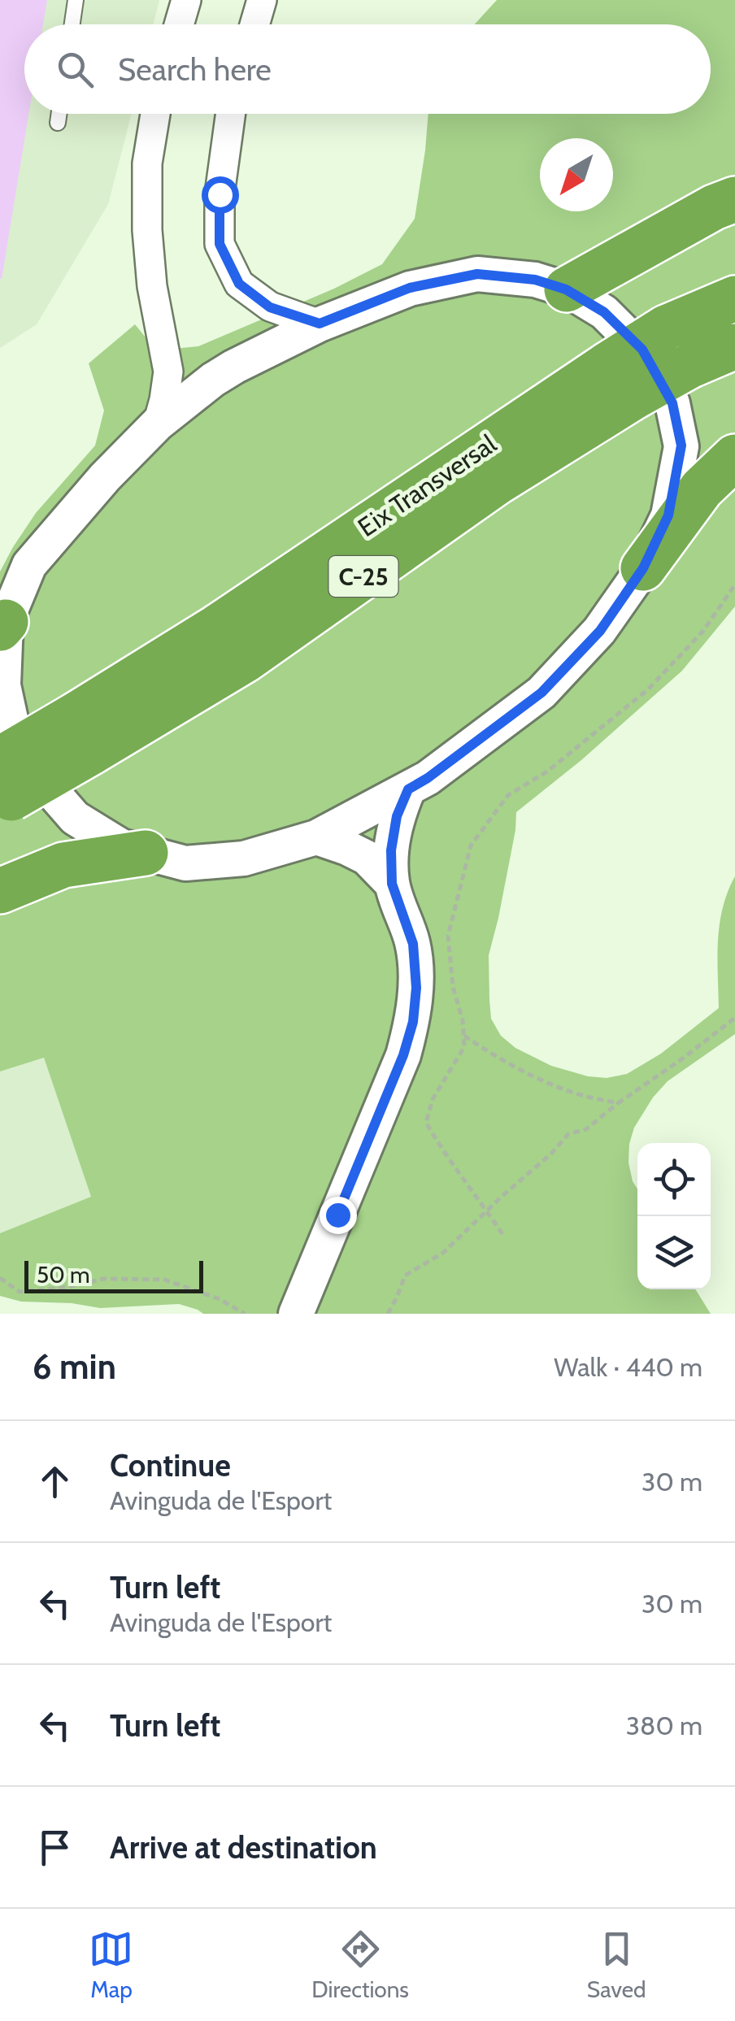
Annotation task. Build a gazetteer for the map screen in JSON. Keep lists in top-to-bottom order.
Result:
{
  "streets": {
    "highway": ["Eix Transversal", "C-25"]
  },
  "scale_bar": "50 m",
  "north": "bottom left",
  "page": {
    "search": "Search here",
    "scale": "50 m",
    "heading": ["6 min", "Walk · 440 m"],
    "list": [
      ["Continue", "Avinguda de l'Esport", "30 m"],
      ["Turn left", "Avinguda de l'Esport", "30 m"],
      ["Turn left", "380 m"],
      "Arrive at destination"
    ],
    "nav": ["Map", "Directions", "Saved"]
  }
}
